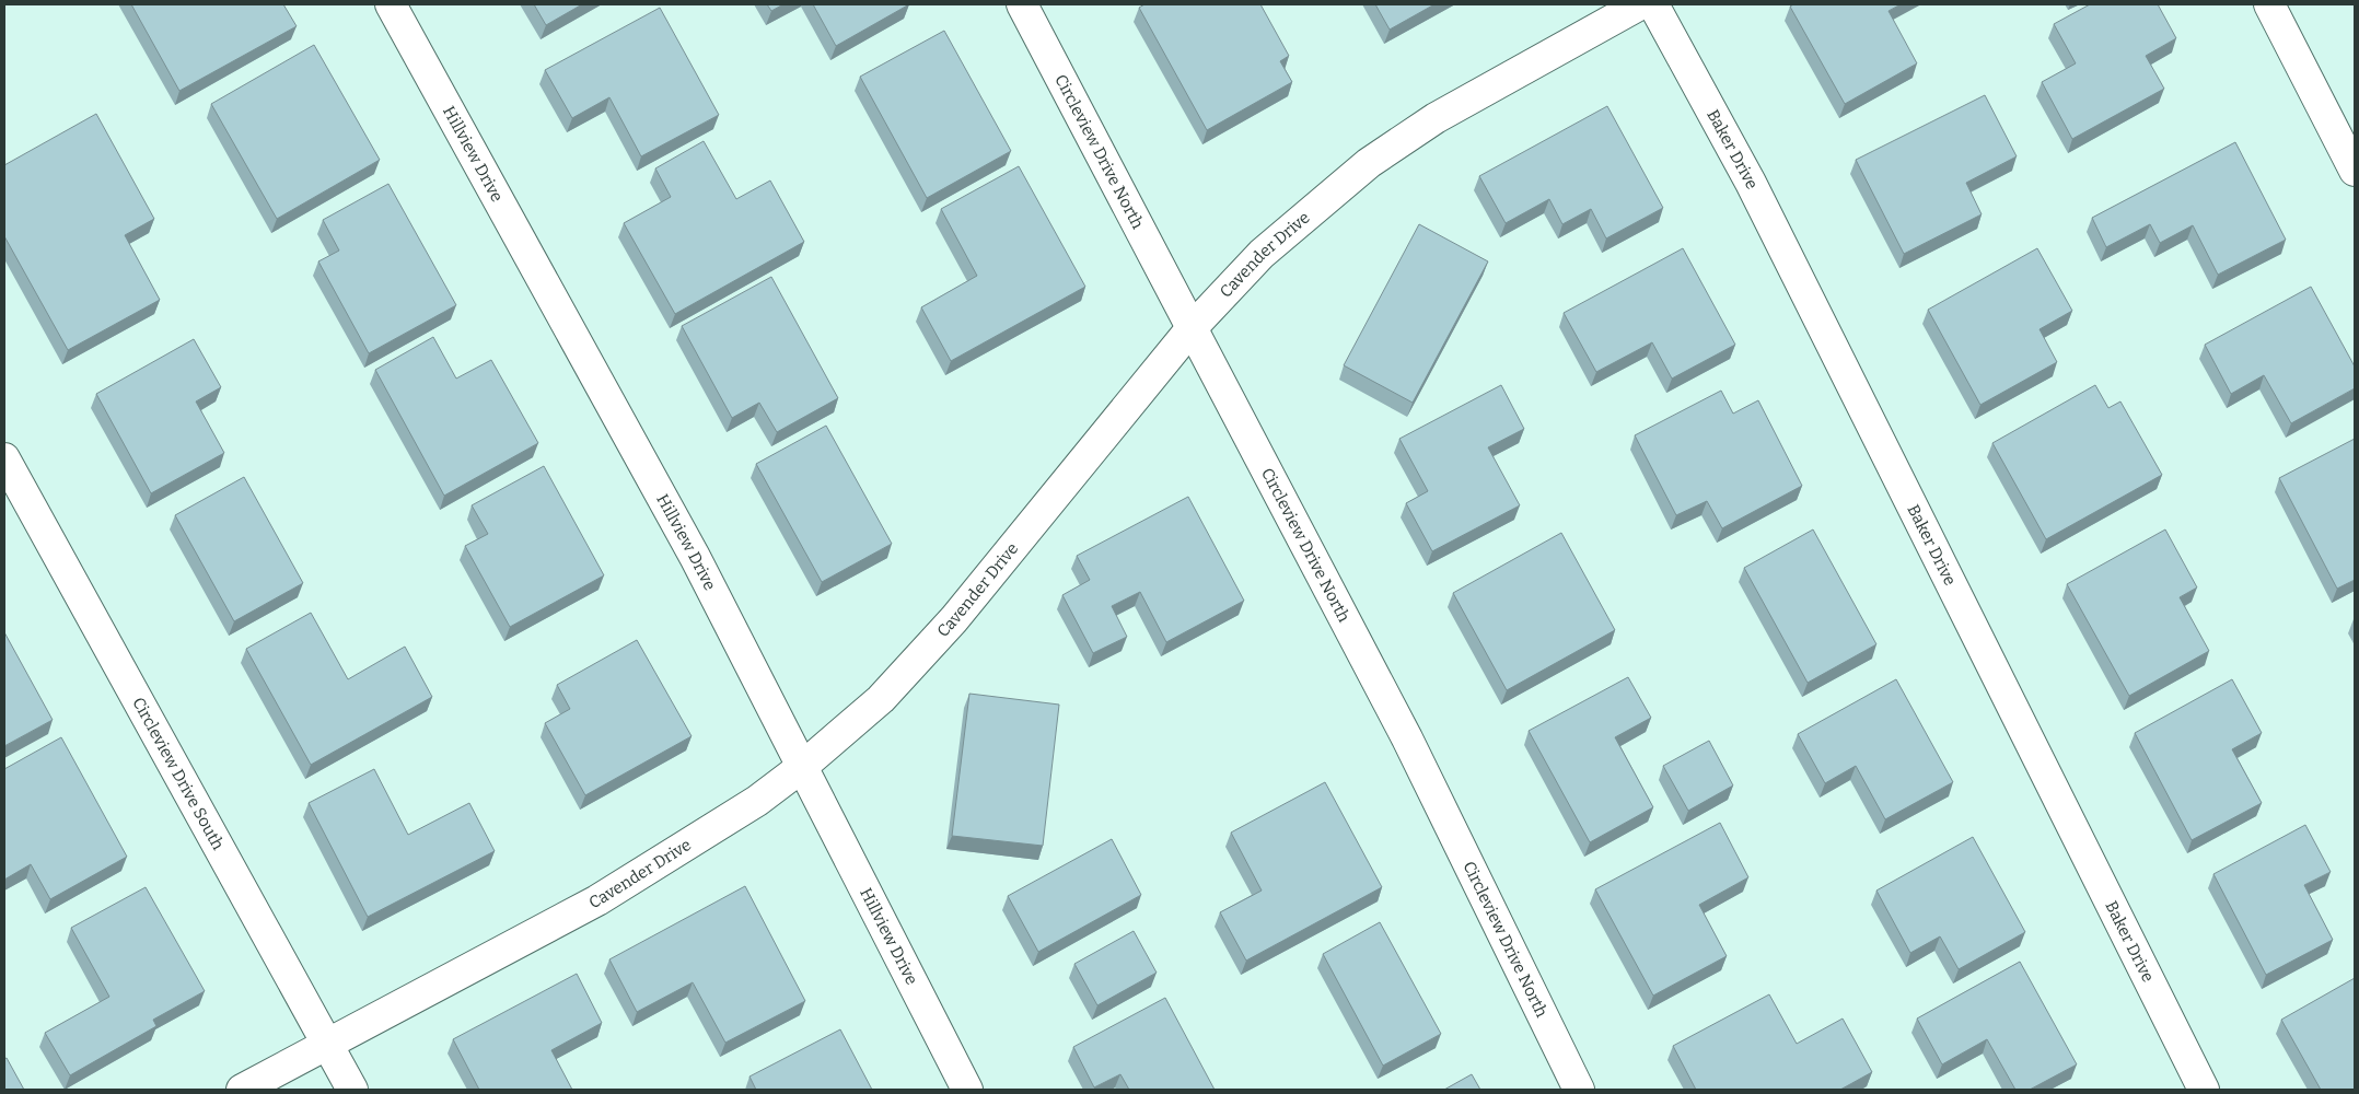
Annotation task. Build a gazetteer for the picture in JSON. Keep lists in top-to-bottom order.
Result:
{
  "streets": {
    "street": [
      "Baker Drive",
      "Circleview Drive North",
      "Hillview Drive",
      "Cavender Drive",
      "Circleview Drive South"
    ]
  },
  "crossings": [
    ["Circleview Drive North", "Cavender Drive"],
    ["Hillview Drive", "Cavender Drive"],
    ["Cavender Drive", "Circleview Drive South"]
  ]
}
